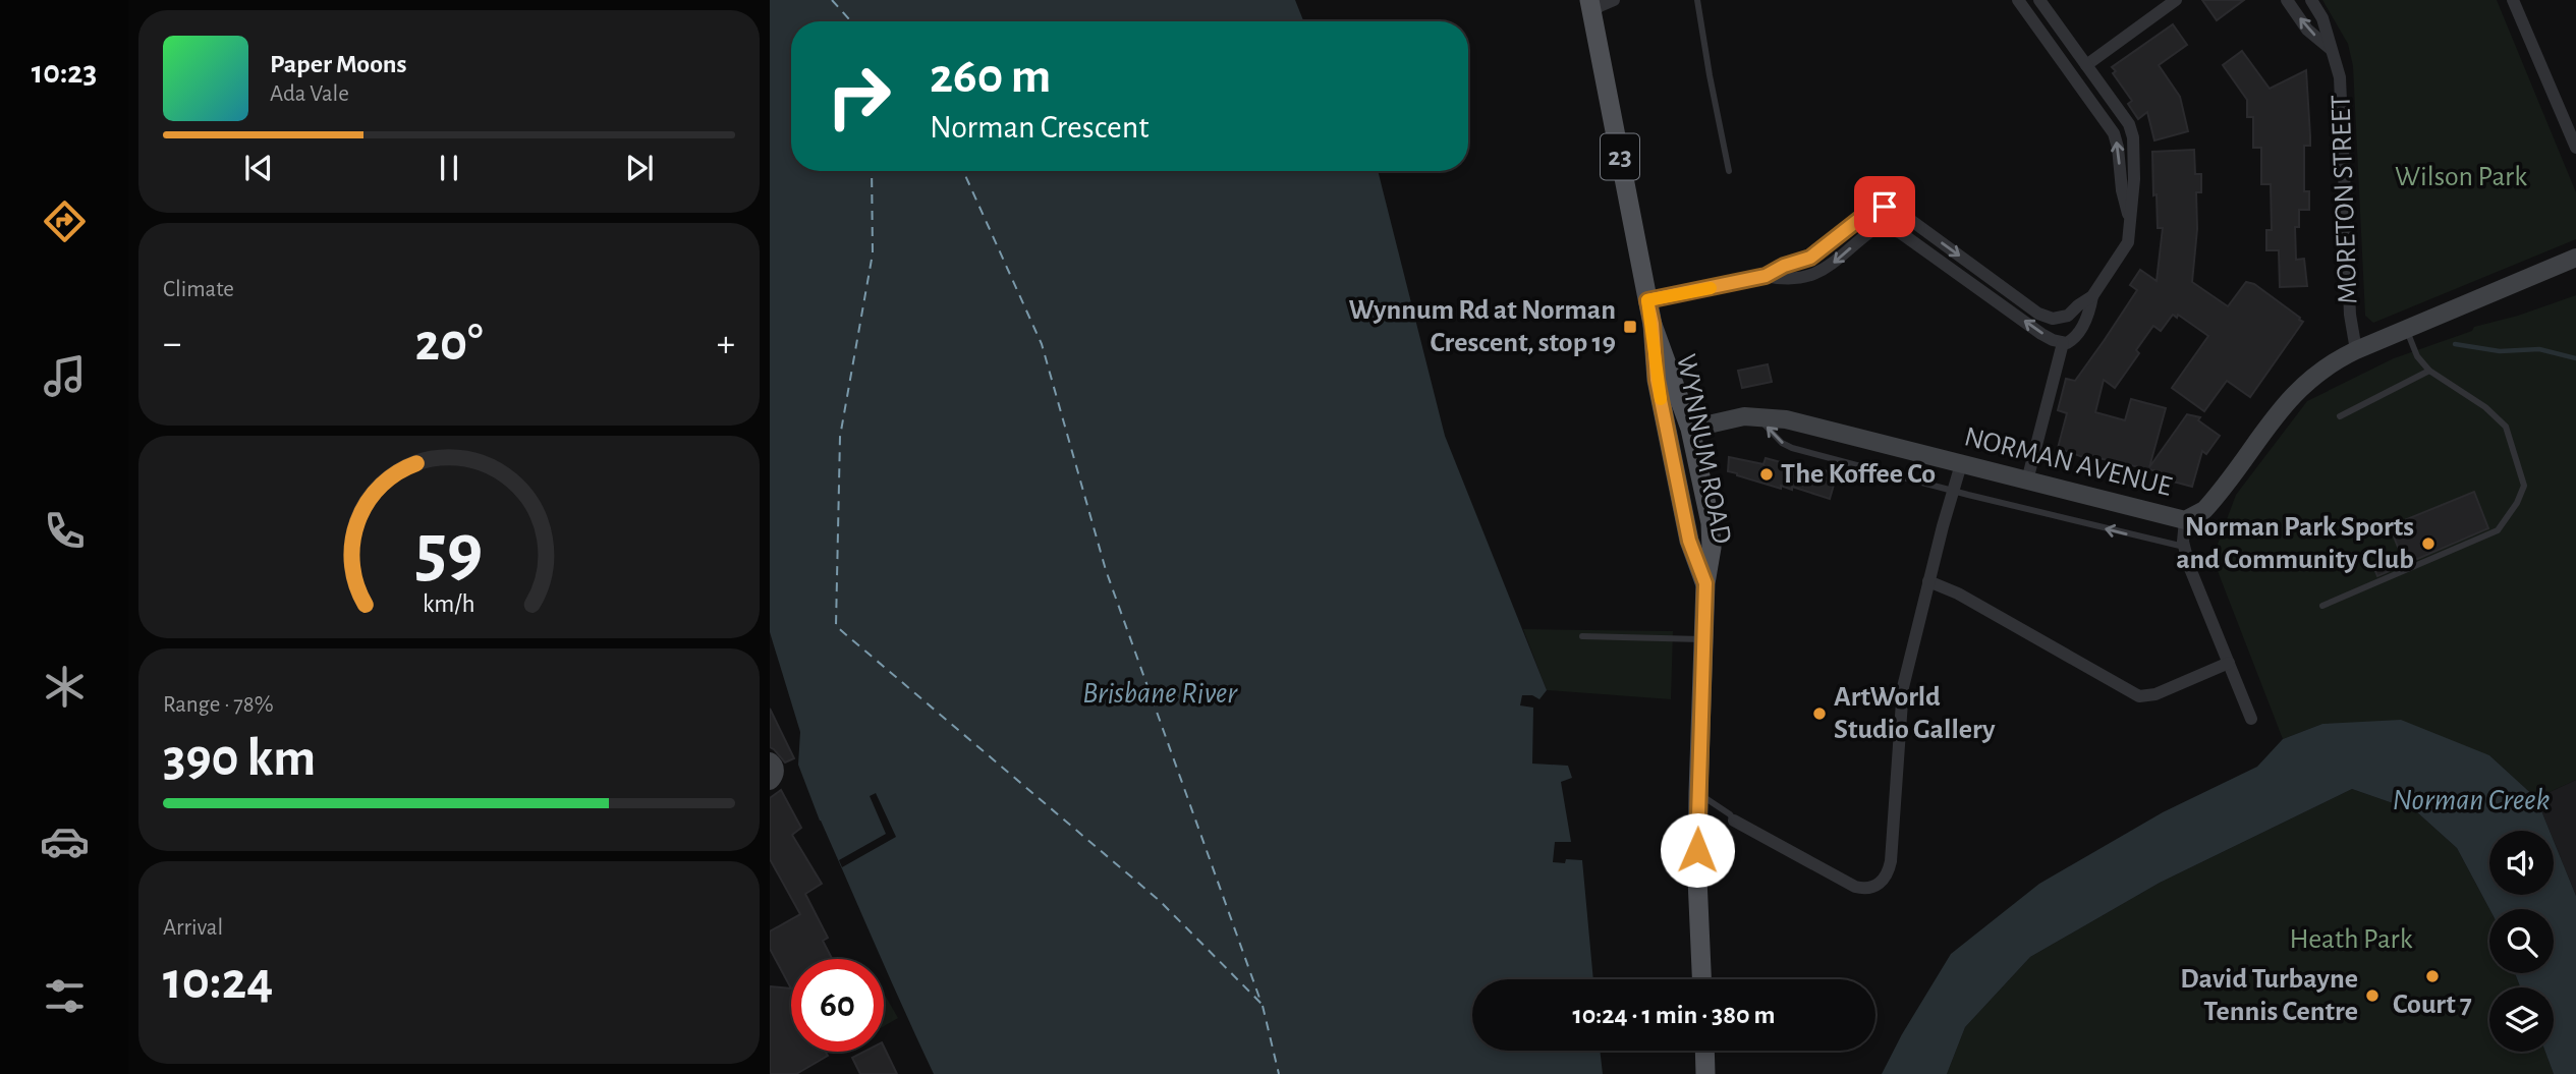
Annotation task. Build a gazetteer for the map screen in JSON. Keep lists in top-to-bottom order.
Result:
{
  "streets": {
    "main road": ["23", "WYNNUM ROAD", "NORMAN AVENUE"],
    "street": ["MORETON STREET"]
  },
  "crossings": [
    ["MORETON STREET", "NORMAN AVENUE"],
    ["WYNNUM ROAD", "NORMAN AVENUE"]
  ],
  "water": ["Brisbane River", "Norman Creek"],
  "parks": ["Wilson Park", "Heath Park"],
  "places": {
    "transit": ["Wynnum Rd at Norman Crescent, stop 19"],
    "other": [
      "The Koffee Co",
      "Norman Park Sports and Community Club",
      "ArtWorld Studio Gallery",
      "Court 7",
      "David Turbayne Tennis Centre"
    ]
  },
  "page": {
    "tabs": "10:23",
    "turn": ["260 m", "Norman Crescent"],
    "song": ["Paper Moons", "Ada Vale"],
    "tile": [
      "Climate",
      ["Range · 78%", "390 km"],
      ["Arrival", "10:24"]
    ],
    "heat": ["−", "20°", "+"],
    "limit": "60",
    "trip": "10:24 · 1 min · 380 m",
    "gauge": ["59", "km/h"]
  }
}
